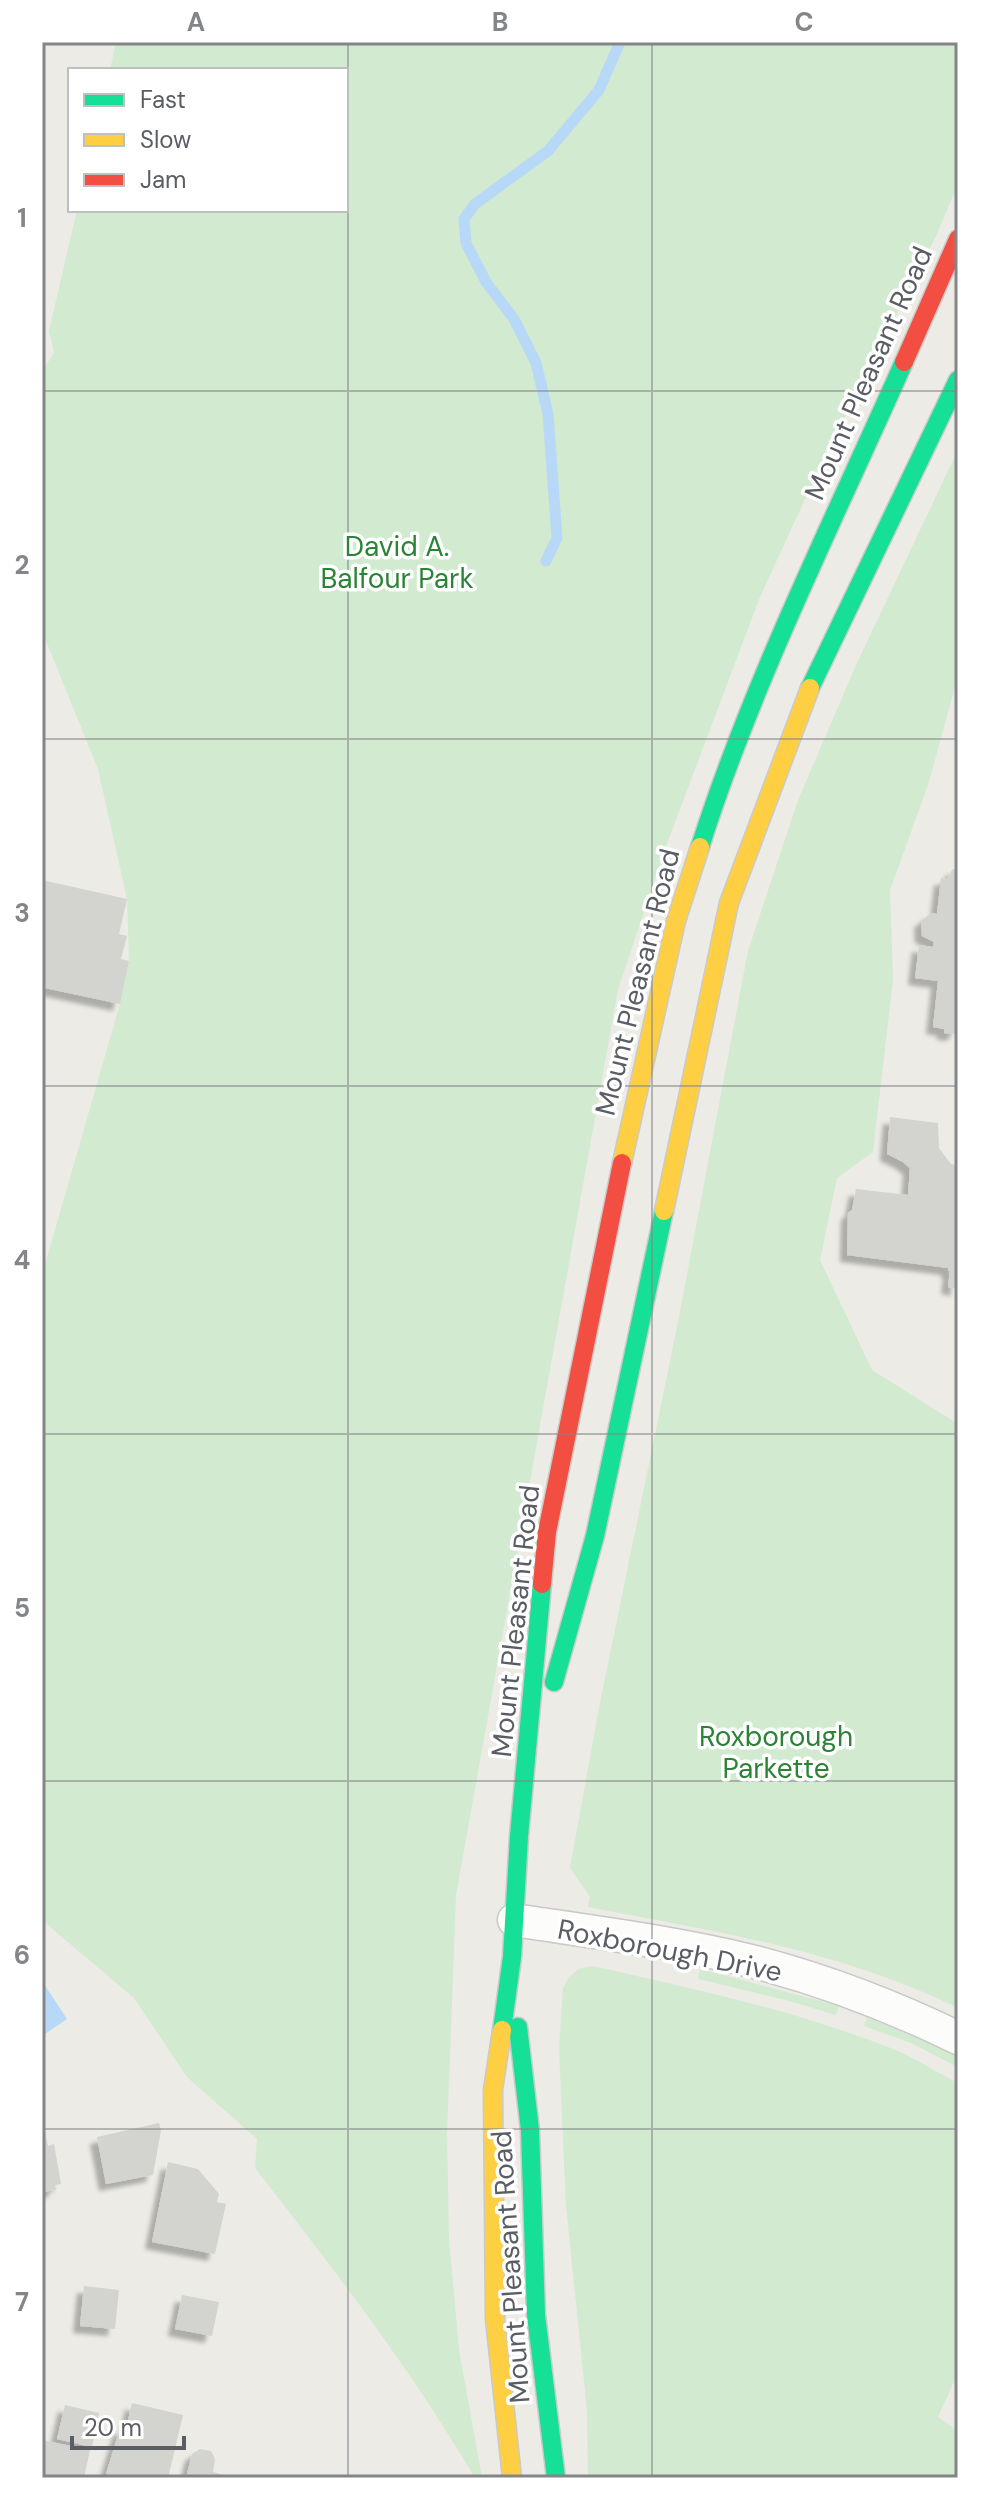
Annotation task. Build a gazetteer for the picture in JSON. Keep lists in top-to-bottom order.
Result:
{
  "streets": {
    "main road": ["Mount Pleasant Road"],
    "street": ["Roxborough Drive"]
  },
  "crossings": [
    ["Mount Pleasant Road", "Roxborough Drive"]
  ],
  "parks": ["David A. Balfour Park", "Roxborough Parkette"],
  "legend": ["Fast", "Slow", "Jam"],
  "scale_bar": "20 m",
  "grid": {
    "columns": ["A", "B", "C"],
    "rows": [
      "1",
      "2",
      "3",
      "4",
      "5",
      "6",
      "7"
    ]
  }
}
